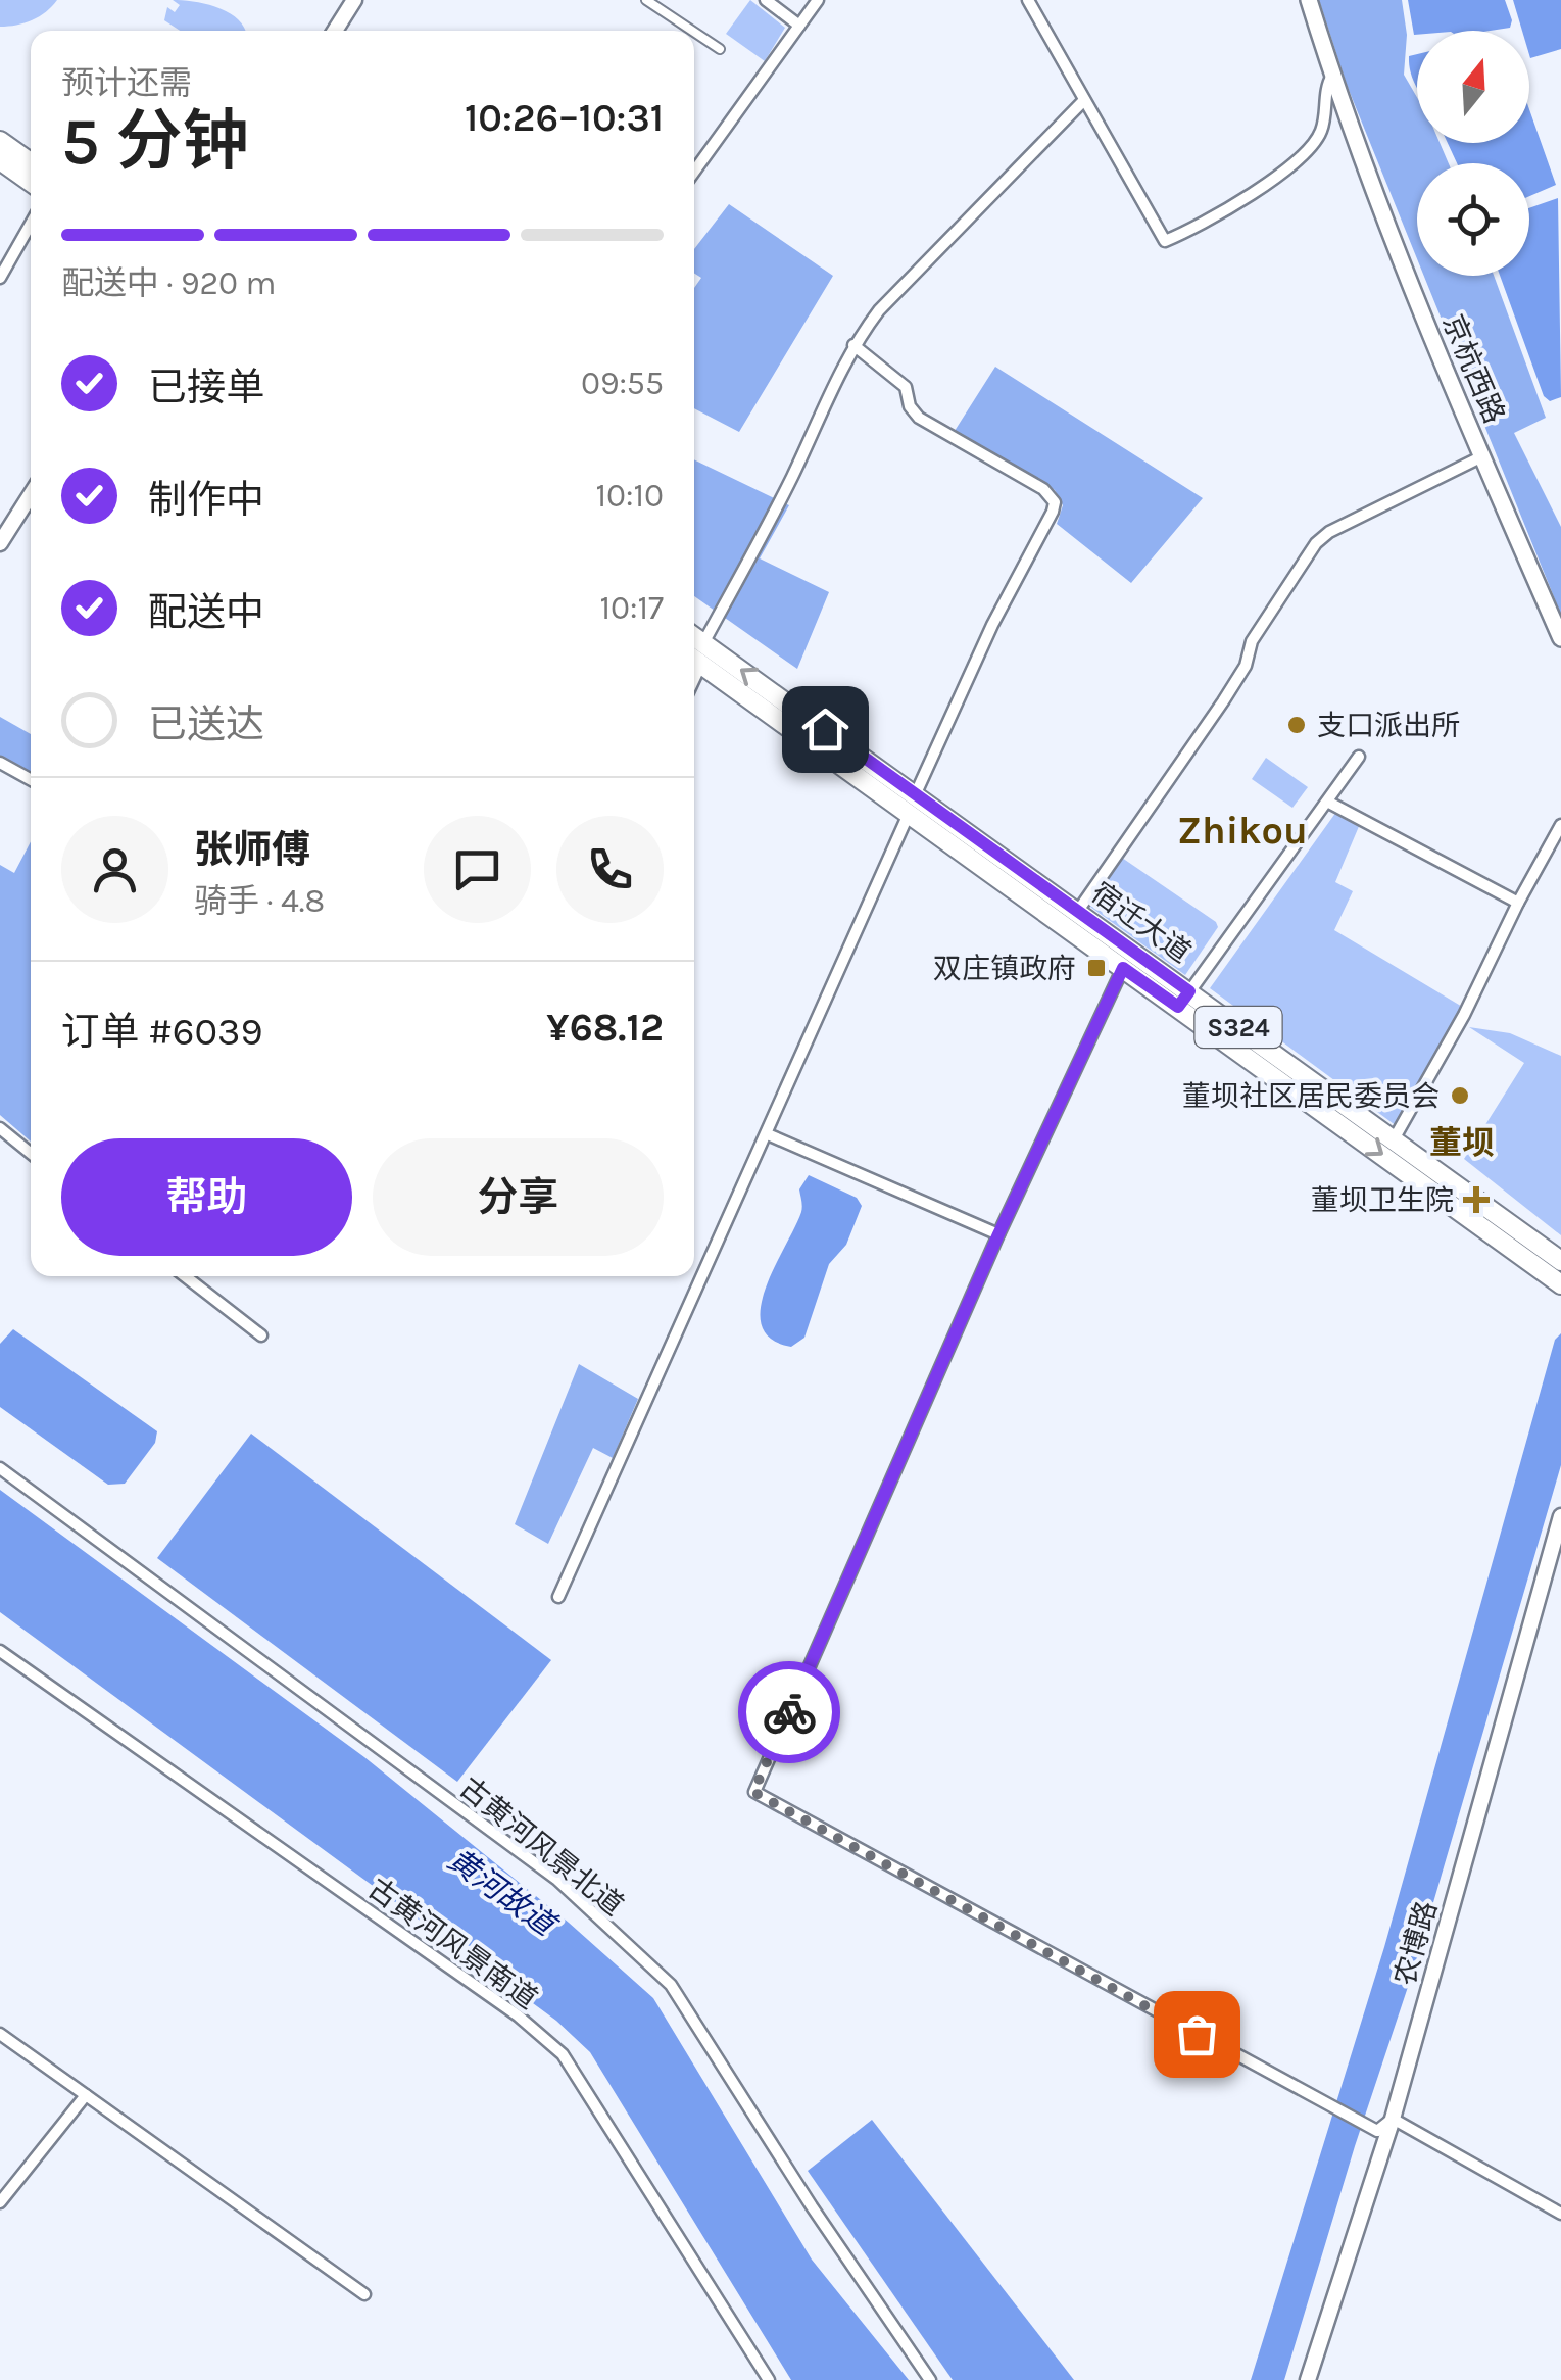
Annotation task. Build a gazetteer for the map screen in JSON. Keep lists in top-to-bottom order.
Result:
{
  "streets": {
    "main road": ["京杭西路", "宿迁大道", "S324"],
    "street": ["古黄河风景北道", "古黄河风景南道", "农博路"]
  },
  "districts": ["Zhikou", "董坝"],
  "water": ["黄河故道"],
  "places": {
    "other": ["支口派出所", "董坝社区居民委员会"],
    "transit": ["双庄镇政府"],
    "health": ["董坝卫生院"]
  },
  "north": "top",
  "page": {
    "heading": ["5 分钟", "预计还需", "10:26–10:31"],
    "panel": [
      "张师傅",
      "骑手 · 4.8",
      "订单 #6039",
      "¥68.12"
    ],
    "bar": "配送中 · 920 m",
    "list": [
      ["已接单", "09:55"],
      ["制作中", "10:10"],
      ["配送中", "10:17"],
      "已送达"
    ],
    "buttons": ["帮助", "分享"]
  }
}
